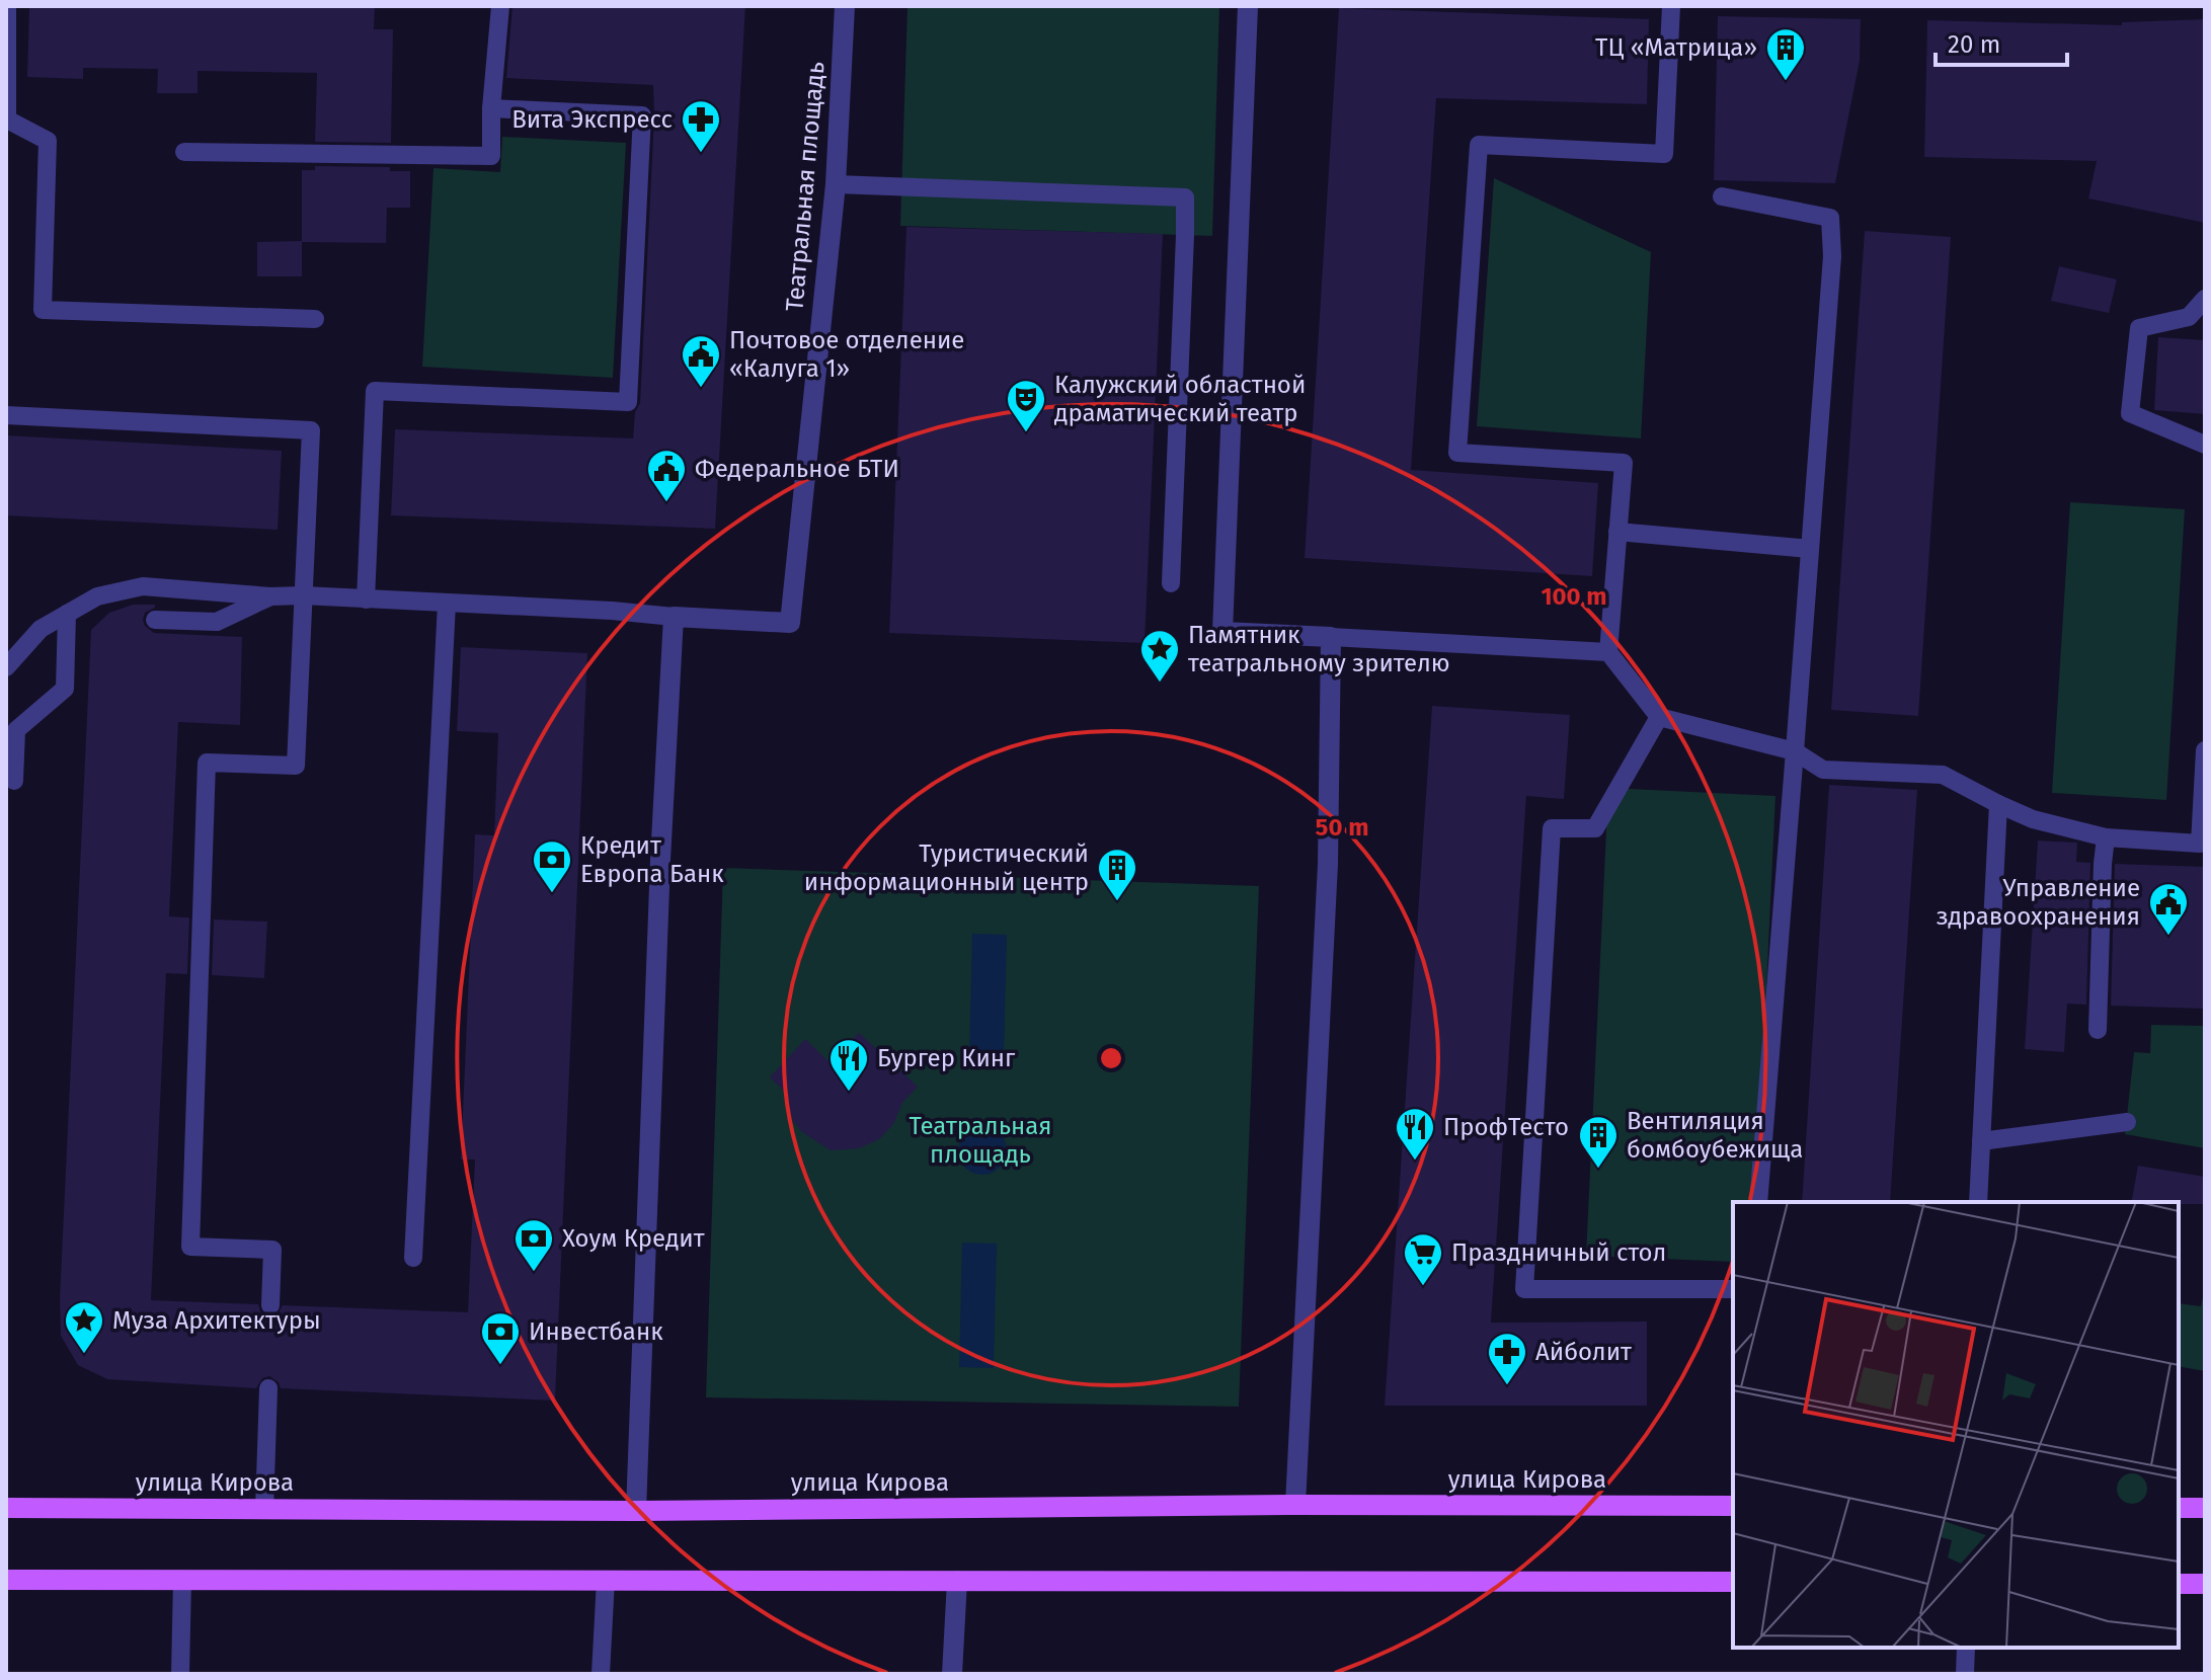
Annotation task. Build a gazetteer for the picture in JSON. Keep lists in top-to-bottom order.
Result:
{
  "streets": {
    "main road": ["улица Кирова"],
    "street": ["Театральная площадь"]
  },
  "parks": ["Театральная площадь"],
  "places": {
    "building": ["ТЦ «Матрица»", "Туристический информационный центр", "Вентиляция бомбоубежища"],
    "pharmacy": ["Вита Экспресс", "Айболит"],
    "public building": ["Почтовое отделение «Калуга 1»", "Федеральное БТИ", "Управление здравоохранения"],
    "theatre": ["Калужский областной драматический театр"],
    "place": ["Памятник театральному зрителю", "Муза Архитектуры"],
    "bank": ["Кредит Европа Банк", "Хоум Кредит", "Инвестбанк"],
    "restaurant": ["Бургер Кинг", "ПрофТесто"],
    "supermarket": ["Праздничный стол"]
  },
  "scale_bar": "20 m",
  "rings": ["100 m", "50 m"]
}
